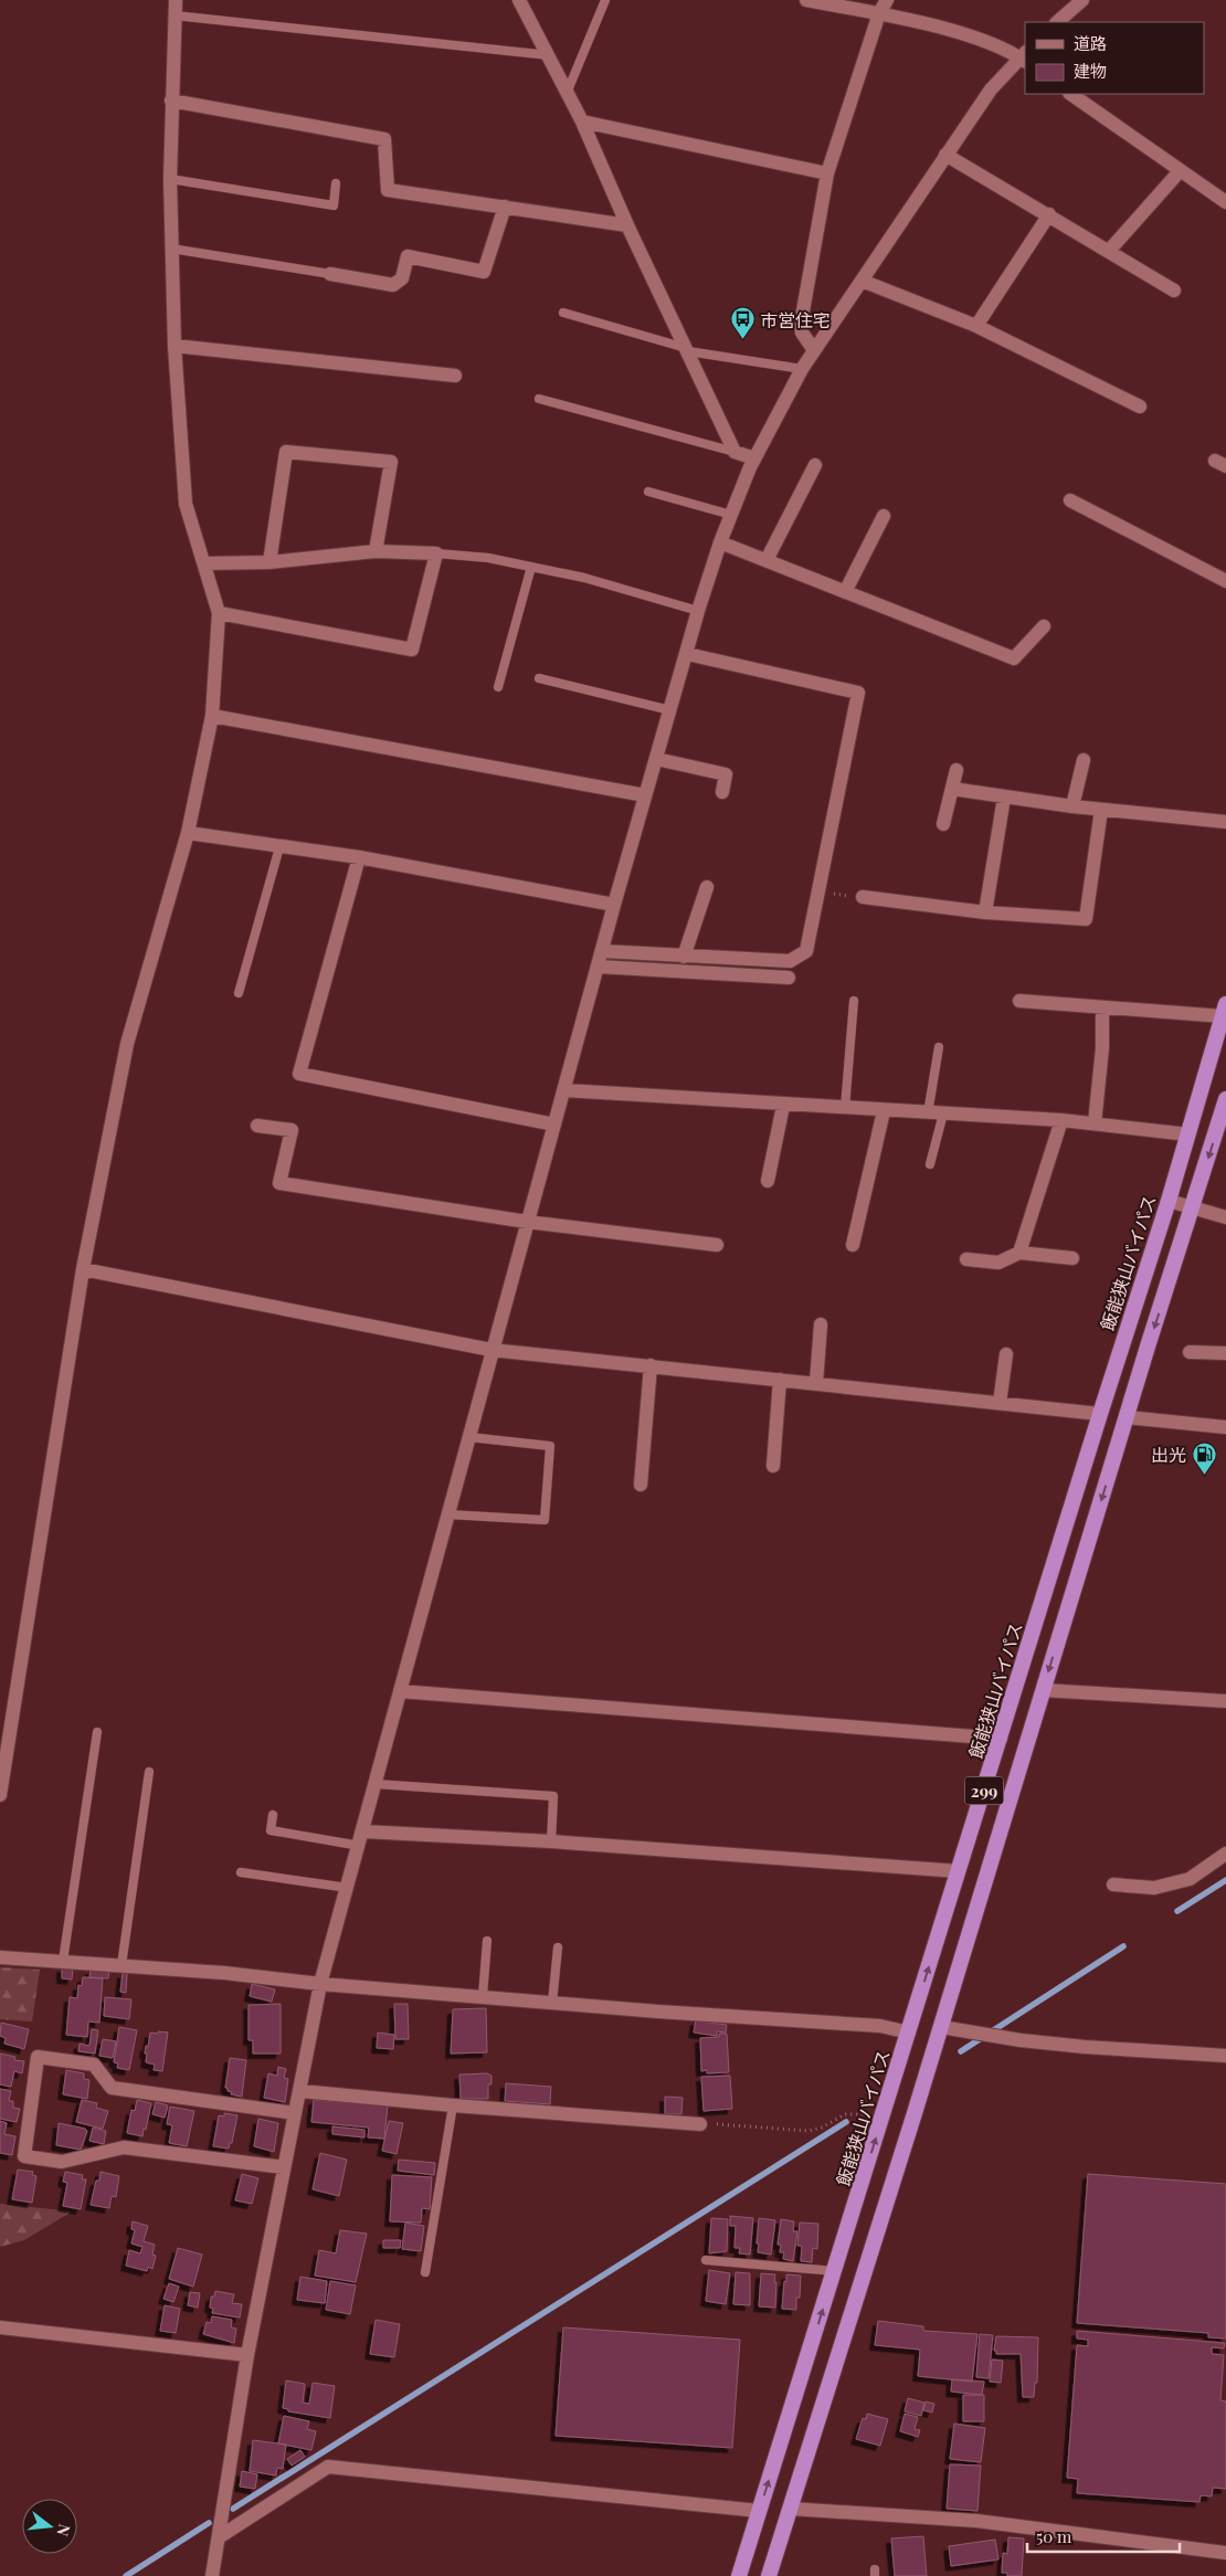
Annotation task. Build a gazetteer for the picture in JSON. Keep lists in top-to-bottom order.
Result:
{
  "streets": {
    "highway": ["飯能狭山バイパス", "299"]
  },
  "places": {
    "bus stop": ["市営住宅"],
    "fuel station": ["出光"]
  },
  "legend": ["道路", "建物"],
  "scale_bar": "50 m",
  "north": "right"
}
